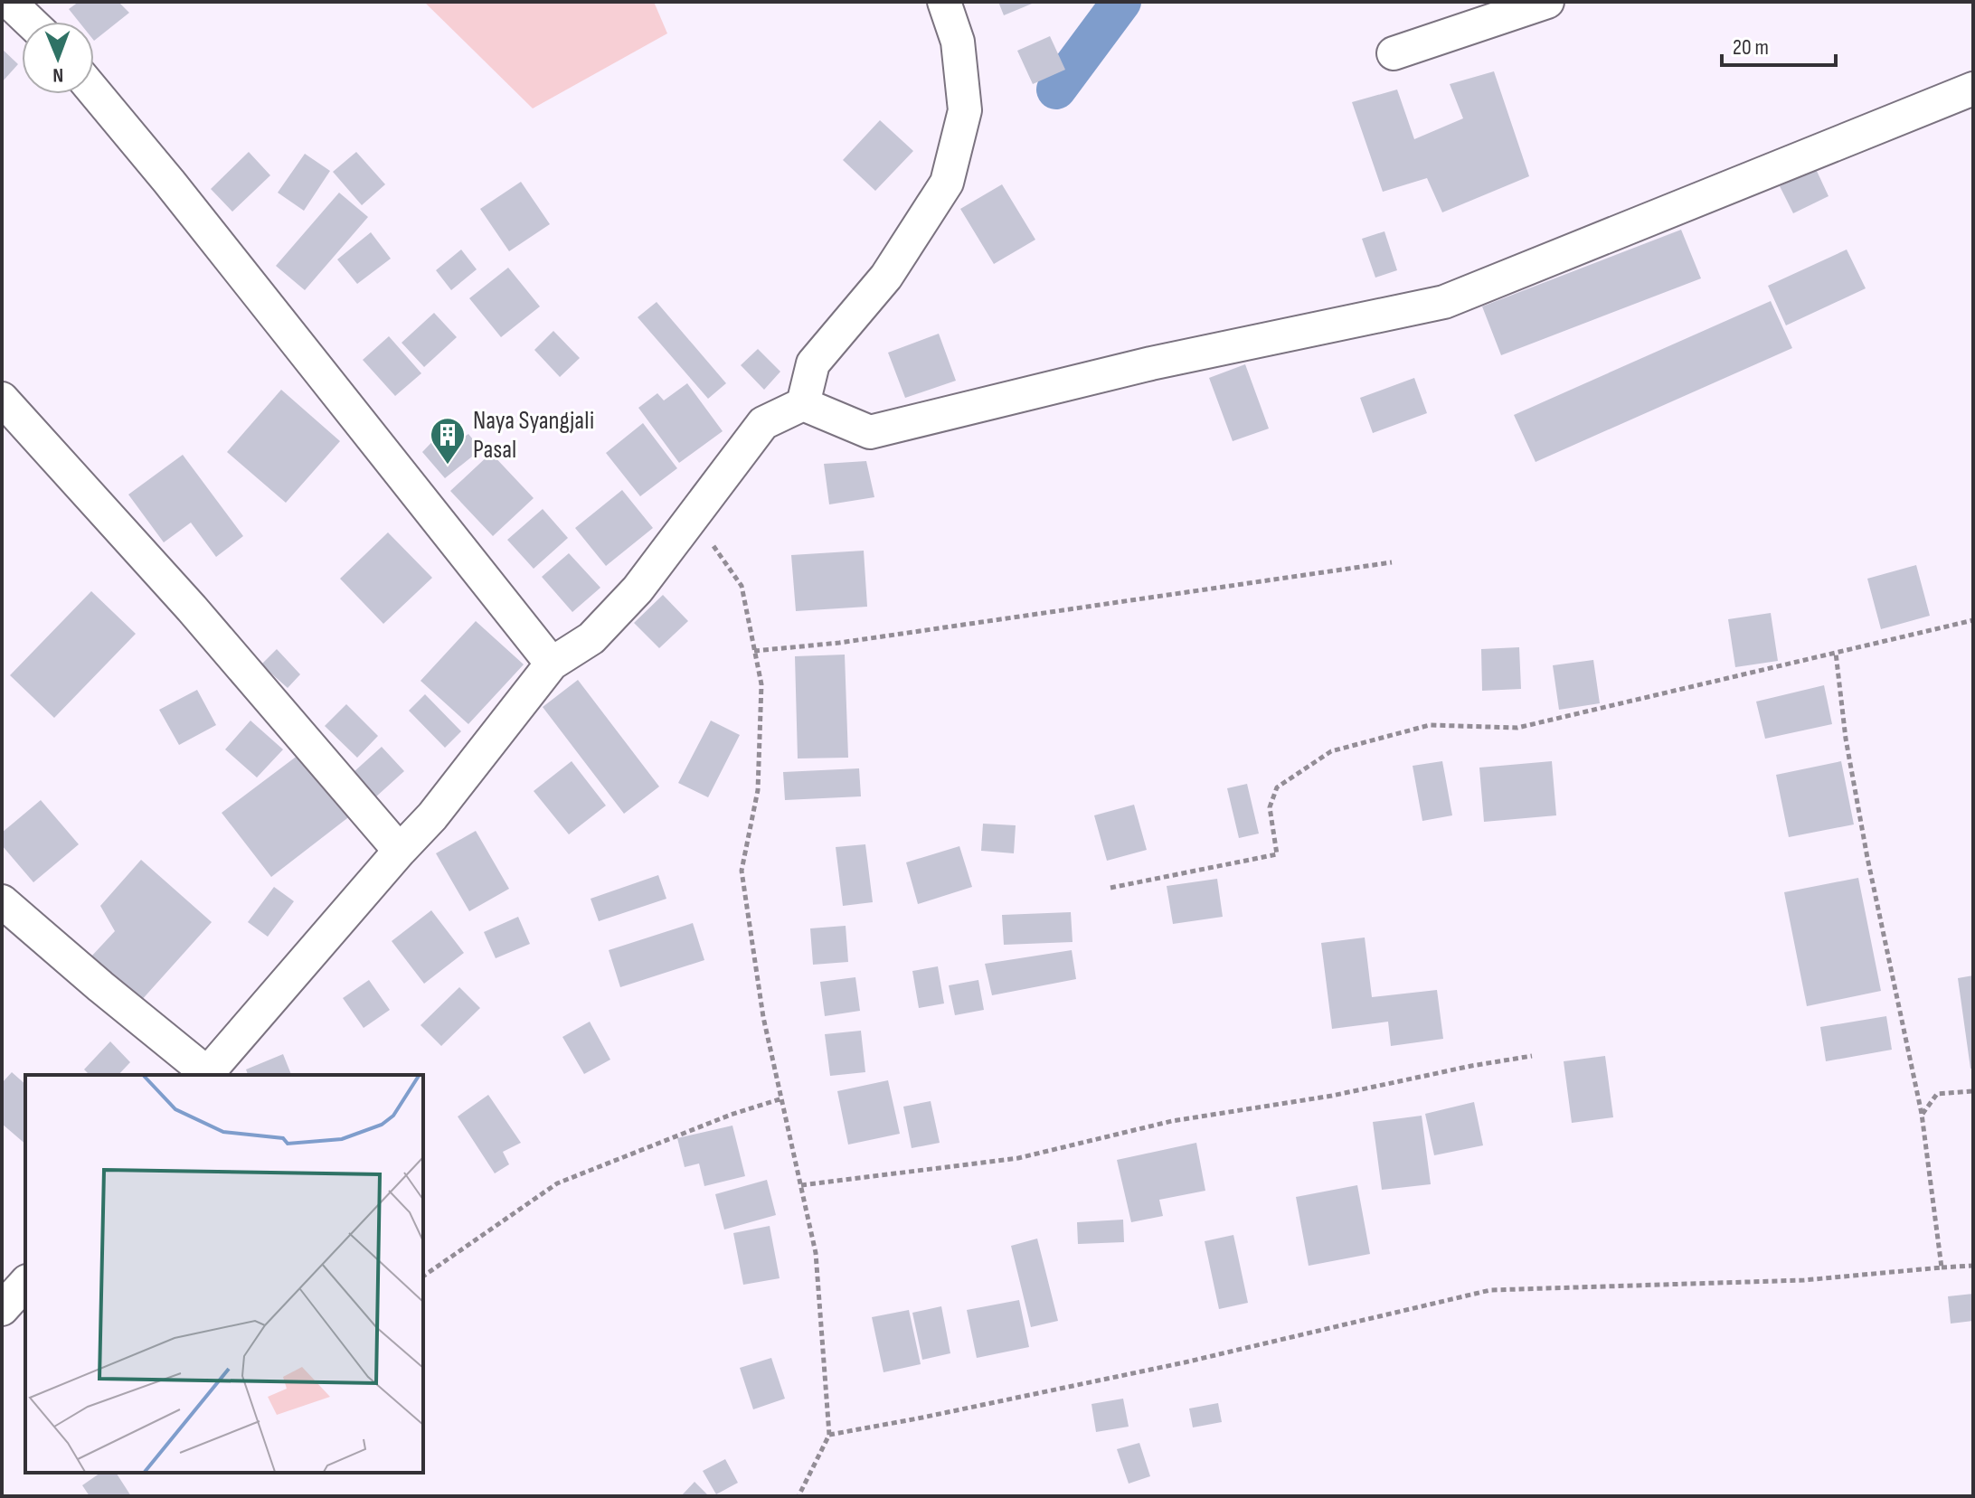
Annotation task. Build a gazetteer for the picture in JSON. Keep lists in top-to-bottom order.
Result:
{
  "places": {
    "building": ["Naya Syangjali Pasal"]
  },
  "scale_bar": "20 m",
  "north": "bottom"
}
